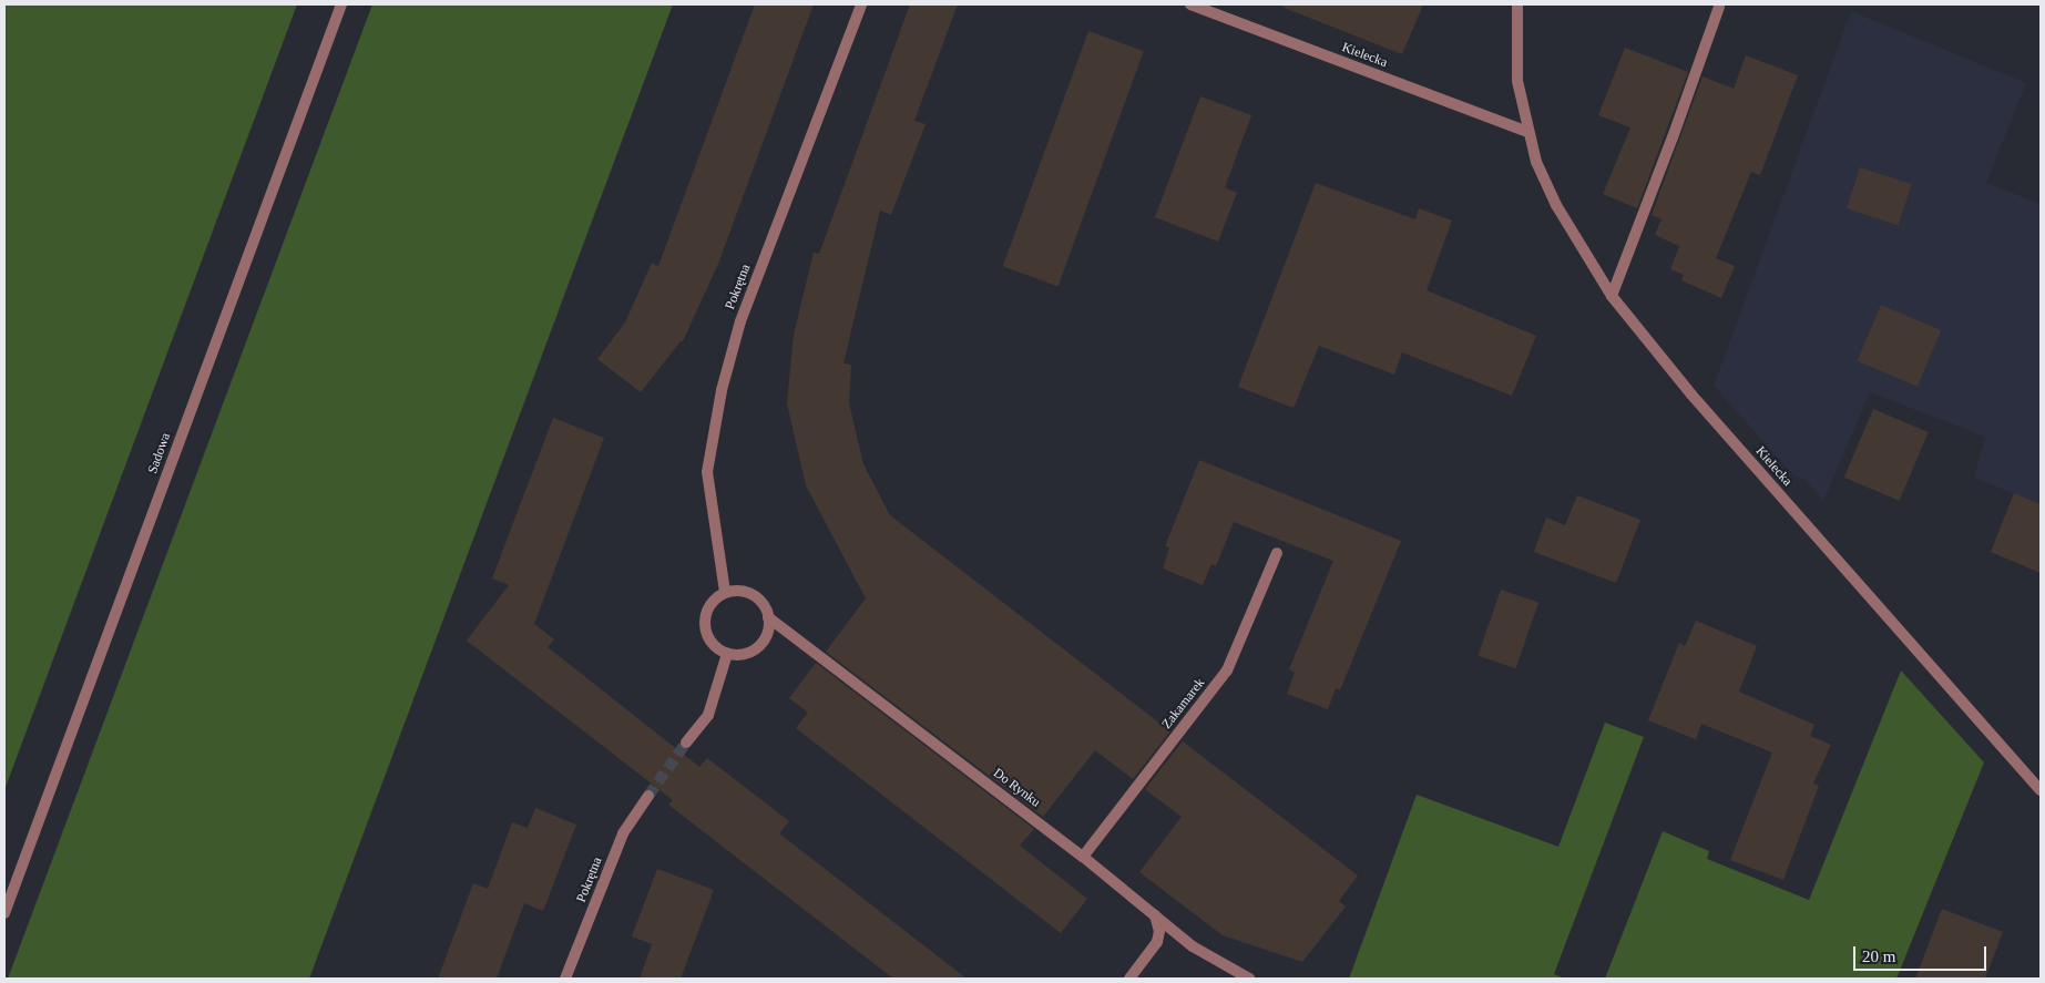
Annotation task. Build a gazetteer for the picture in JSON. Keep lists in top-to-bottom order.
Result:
{
  "streets": {
    "street": [
      "Kielecka",
      "Pokrętna",
      "Sadowa",
      "Zakamarek",
      "Do Rynku"
    ]
  },
  "crossings": [
    ["Pokrętna", "Do Rynku"],
    ["Zakamarek", "Do Rynku"]
  ],
  "scale_bar": "20 m"
}
